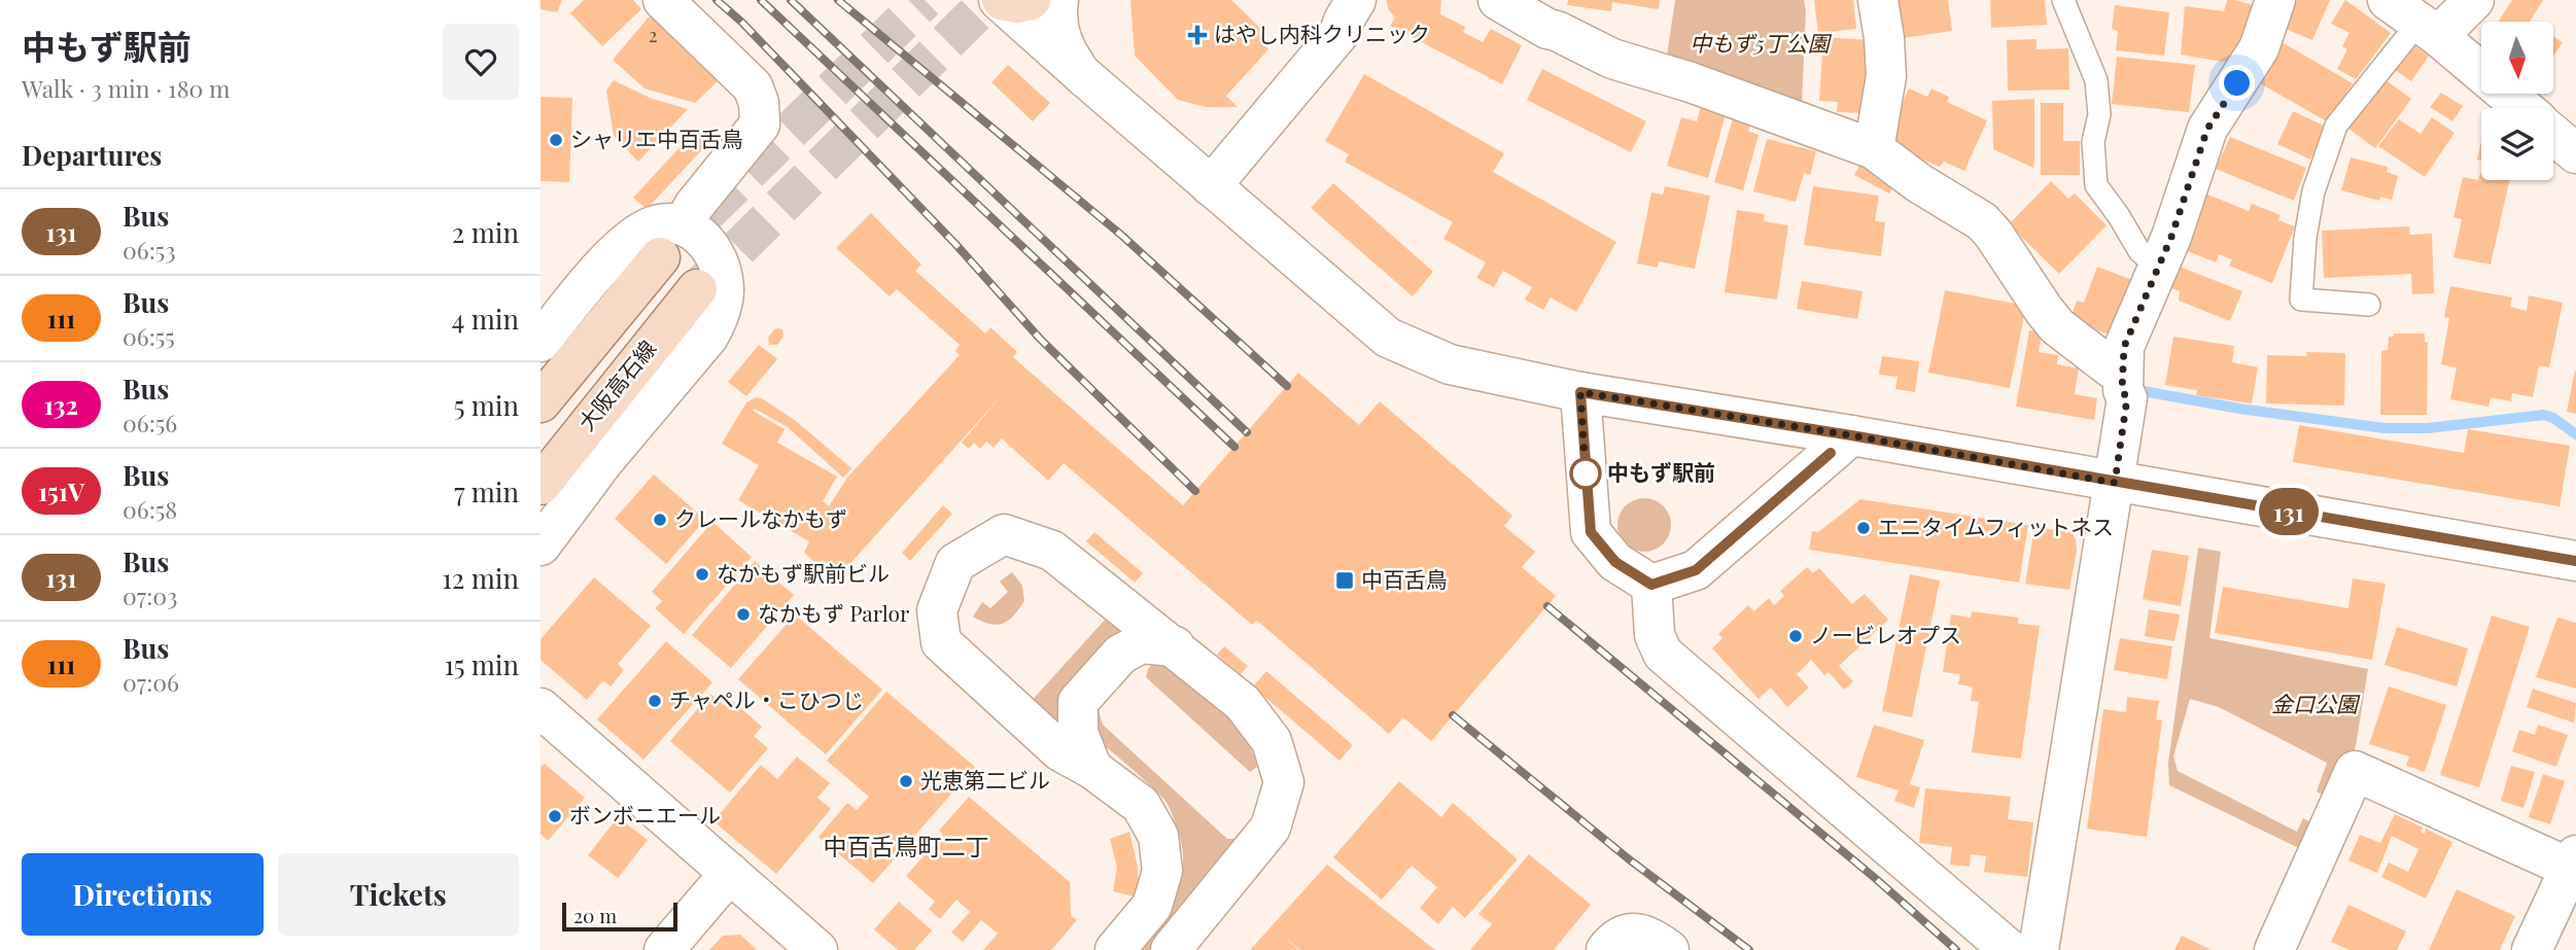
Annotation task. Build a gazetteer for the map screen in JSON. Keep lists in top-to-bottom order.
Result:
{
  "streets": {
    "main road": ["大阪高石線"]
  },
  "districts": ["中百舌鳥町二丁"],
  "parks": ["中もず5丁公園", "金口公園"],
  "places": {
    "health": ["はやし内科クリニック"],
    "other": [
      "シャリエ中百舌鳥",
      "中もず駅前",
      "クレールなかもず",
      "エニタイムフィットネス",
      "なかもず駅前ビル",
      "なかもず Parlor",
      "ノービレオプス",
      "チャペル・こひつじ",
      "光恵第二ビル",
      "ボンボニエール"
    ],
    "transit": ["中百舌鳥"]
  },
  "lines": ["bus line 131"],
  "house_numbers": ["2"],
  "scale_bar": "20 m",
  "north": "bottom",
  "page": {
    "heading": [
      ["中もず駅前", "Walk · 3 min · 180 m"],
      "Departures"
    ],
    "on_map": "131",
    "list": [
      {
        "mark": "131",
        "name": "Bus",
        "note": "06:53",
        "value": "2 min"
      },
      {
        "mark": "111",
        "name": "Bus",
        "note": "06:55",
        "value": "4 min"
      },
      {
        "mark": "132",
        "name": "Bus",
        "note": "06:56",
        "value": "5 min"
      },
      {
        "mark": "151V",
        "name": "Bus",
        "note": "06:58",
        "value": "7 min"
      },
      {
        "mark": "131",
        "name": "Bus",
        "note": "07:03",
        "value": "12 min"
      },
      {
        "mark": "111",
        "name": "Bus",
        "note": "07:06",
        "value": "15 min"
      }
    ],
    "buttons": ["Directions", "Tickets"],
    "scale": "20 m"
  }
}
